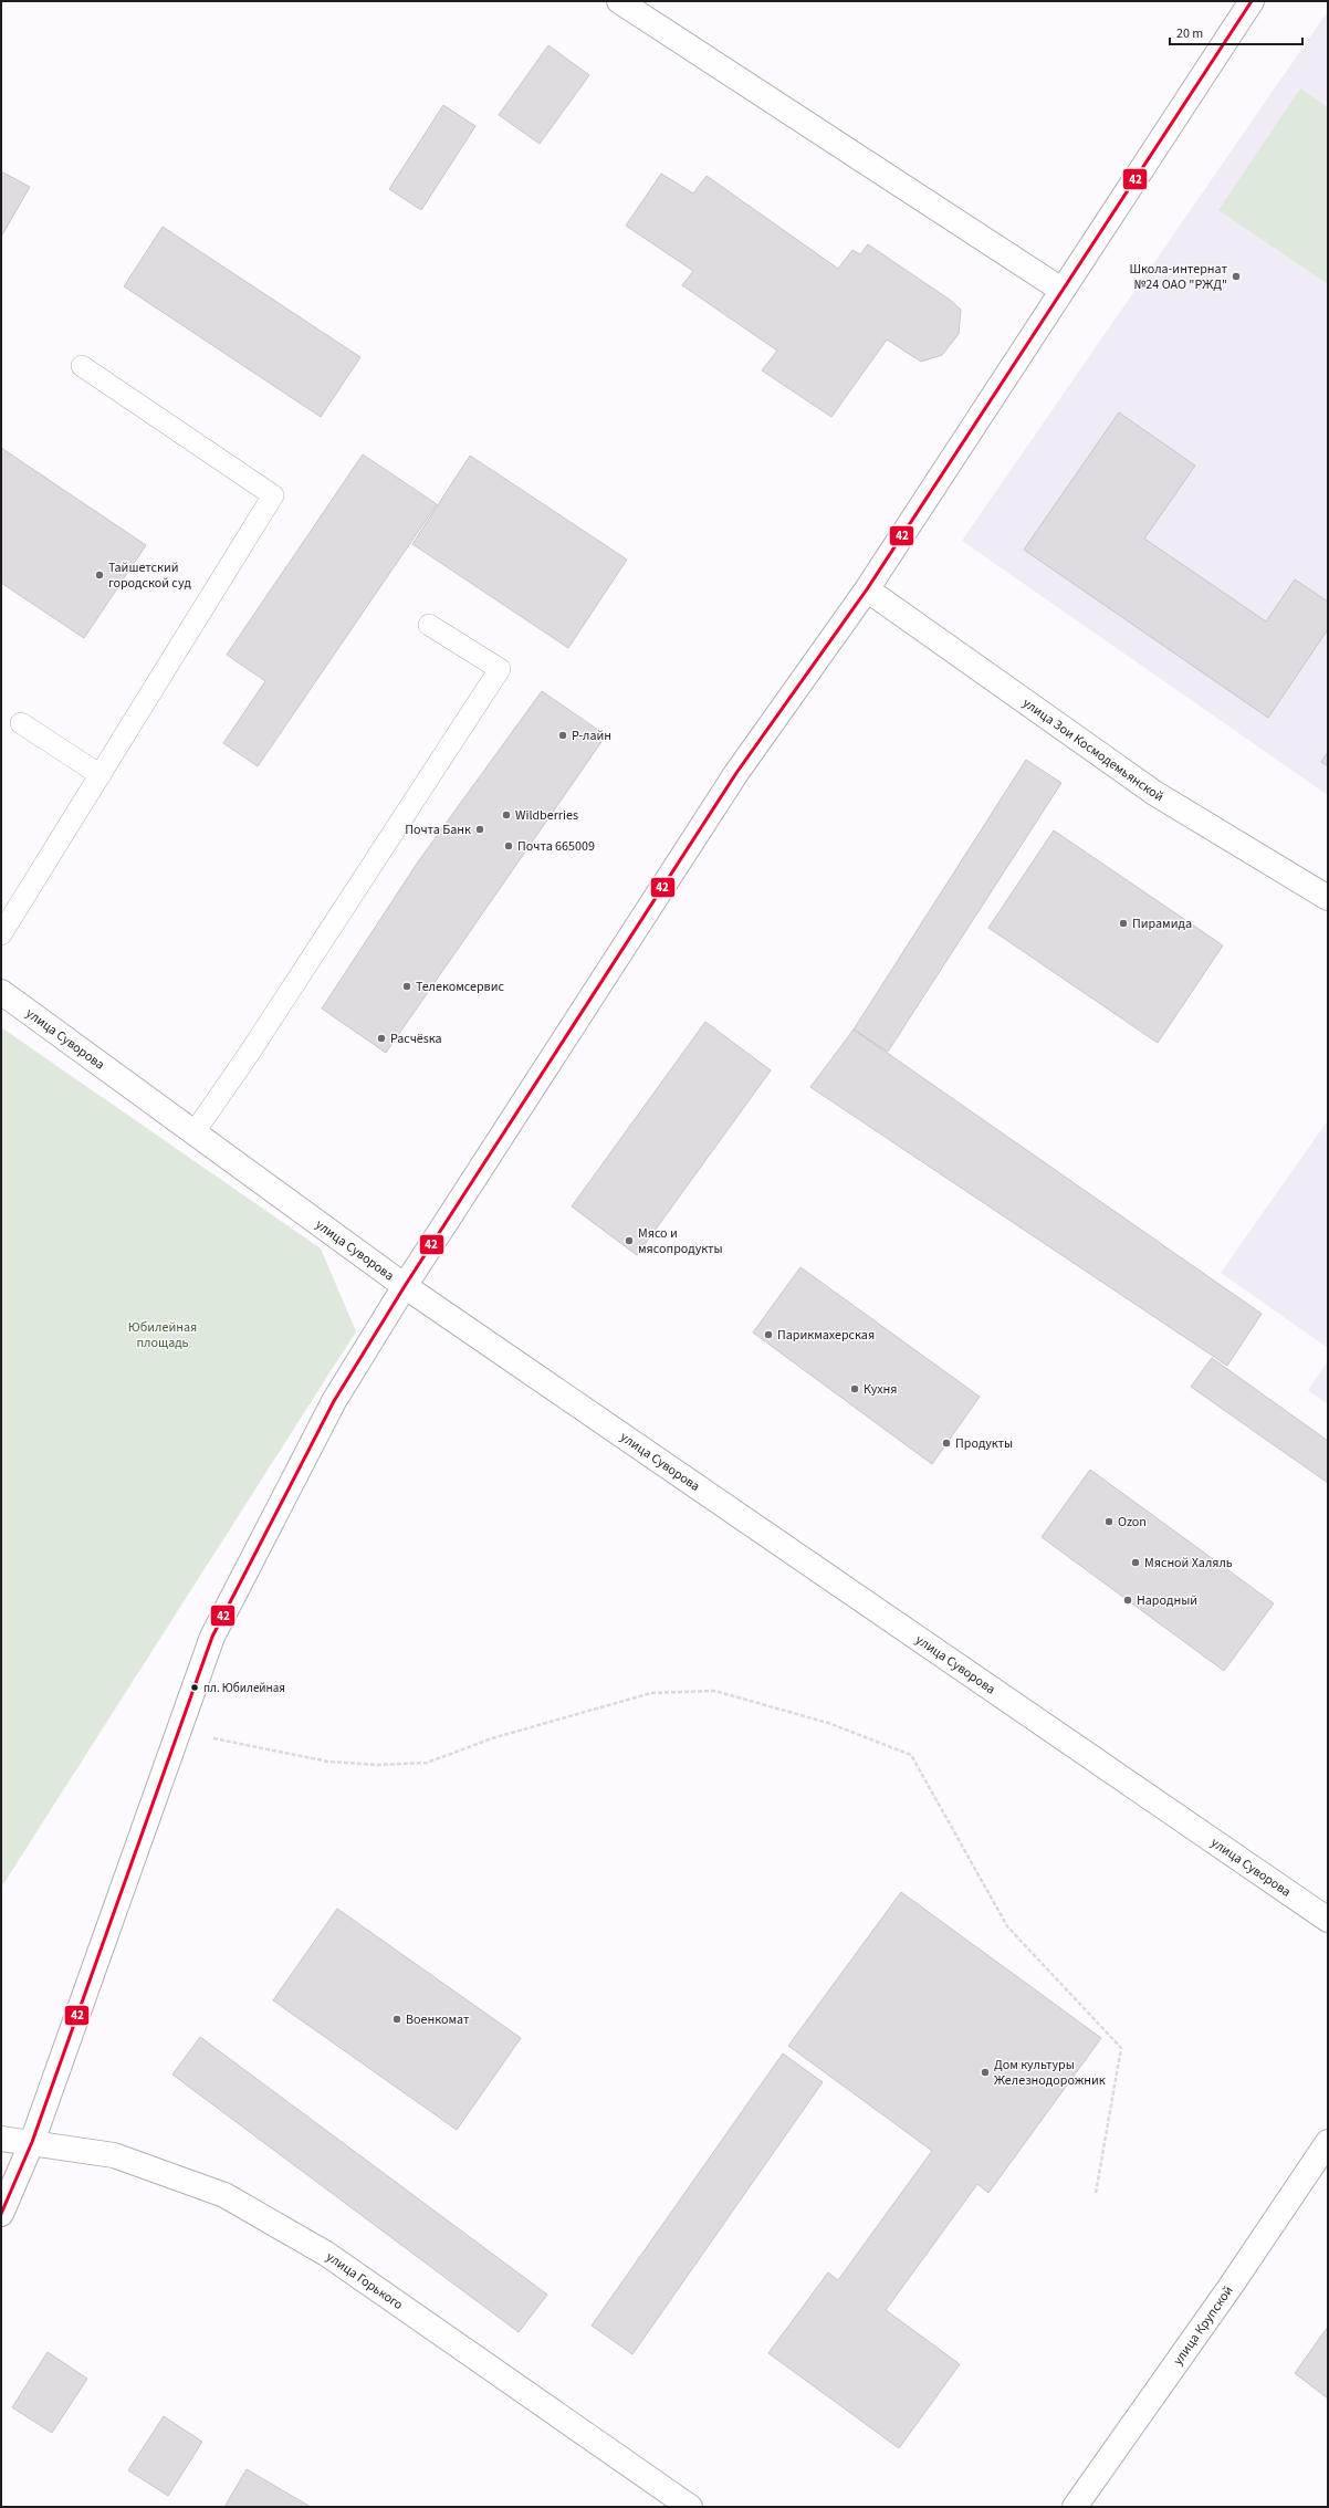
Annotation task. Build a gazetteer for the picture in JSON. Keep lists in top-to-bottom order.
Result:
{
  "streets": {
    "street": [
      "улица Зои Космодемьянской",
      "улица Суворова",
      "улица Горького",
      "улица Крупской"
    ]
  },
  "parks": ["Юбилейная площадь"],
  "places": [
    "Школа-интернат №24 ОАО \"РЖД\"",
    "Тайшетский городской суд",
    "Р-лайн",
    "Wildberries",
    "Почта Банк",
    "Почта 665009",
    "Пирамида",
    "Телекомсервис",
    "Расчёsка",
    "Мясо и мясопродукты",
    "Парикмахерская",
    "Кухня",
    "Продукты",
    "Ozon",
    "Мясной Халяль",
    "Народный",
    "пл. Юбилейная",
    "Военкомат",
    "Дом культуры Железнодорожник"
  ],
  "lines": ["transit line 42"],
  "scale_bar": "20 m"
}
